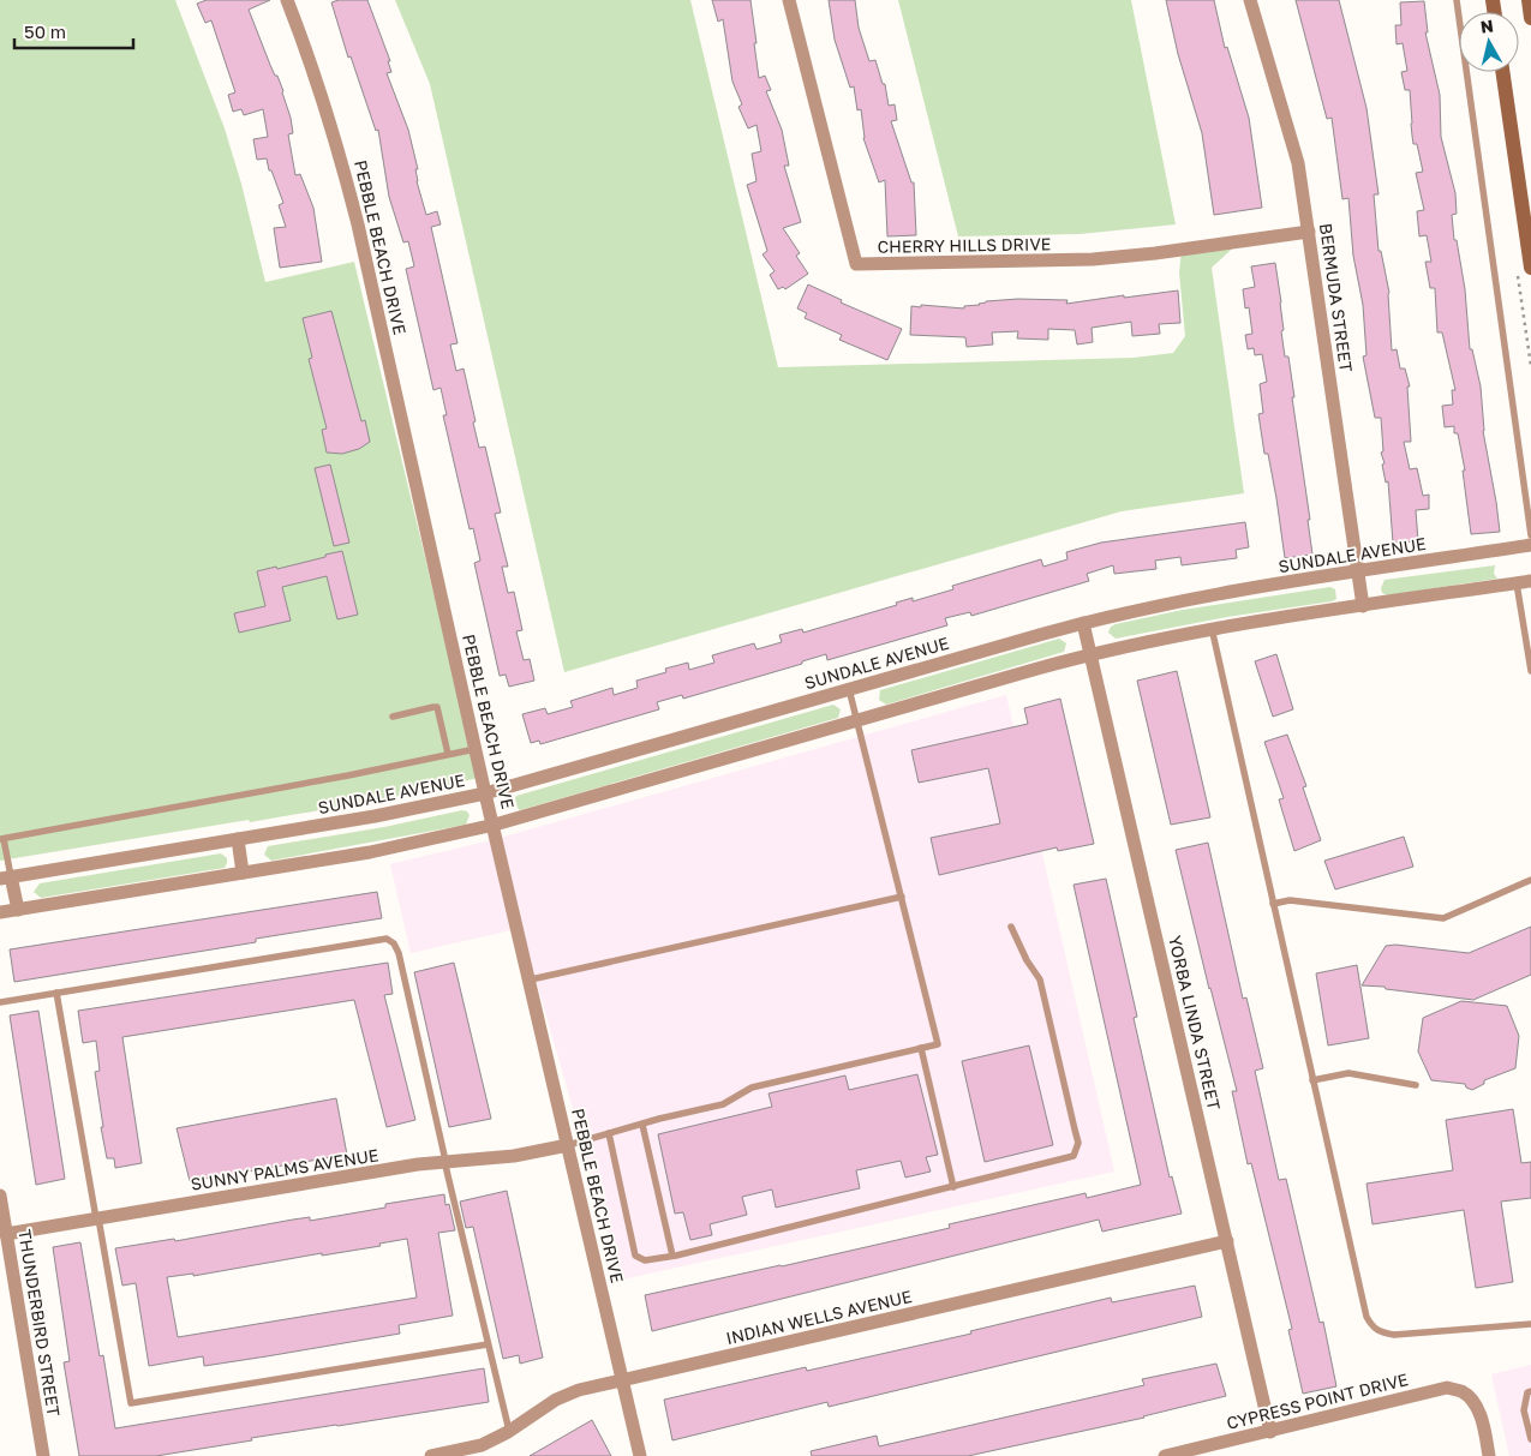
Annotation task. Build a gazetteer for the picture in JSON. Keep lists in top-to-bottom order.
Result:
{
  "streets": {
    "street": [
      "CHERRY HILLS DRIVE",
      "PEBBLE BEACH DRIVE",
      "BERMUDA STREET",
      "SUNDALE AVENUE",
      "YORBA LINDA STREET",
      "SUNNY PALMS AVENUE",
      "INDIAN WELLS AVENUE",
      "THUNDERBIRD STREET",
      "CYPRESS POINT DRIVE"
    ]
  },
  "crossings": [
    ["CHERRY HILLS DRIVE", "BERMUDA STREET"],
    ["PEBBLE BEACH DRIVE", "SUNDALE AVENUE"],
    ["PEBBLE BEACH DRIVE", "SUNNY PALMS AVENUE"],
    ["PEBBLE BEACH DRIVE", "INDIAN WELLS AVENUE"],
    ["BERMUDA STREET", "SUNDALE AVENUE"],
    ["SUNDALE AVENUE", "YORBA LINDA STREET"],
    ["YORBA LINDA STREET", "INDIAN WELLS AVENUE"],
    ["YORBA LINDA STREET", "CYPRESS POINT DRIVE"],
    ["SUNNY PALMS AVENUE", "THUNDERBIRD STREET"]
  ],
  "scale_bar": "50 m",
  "north": "top"
}
